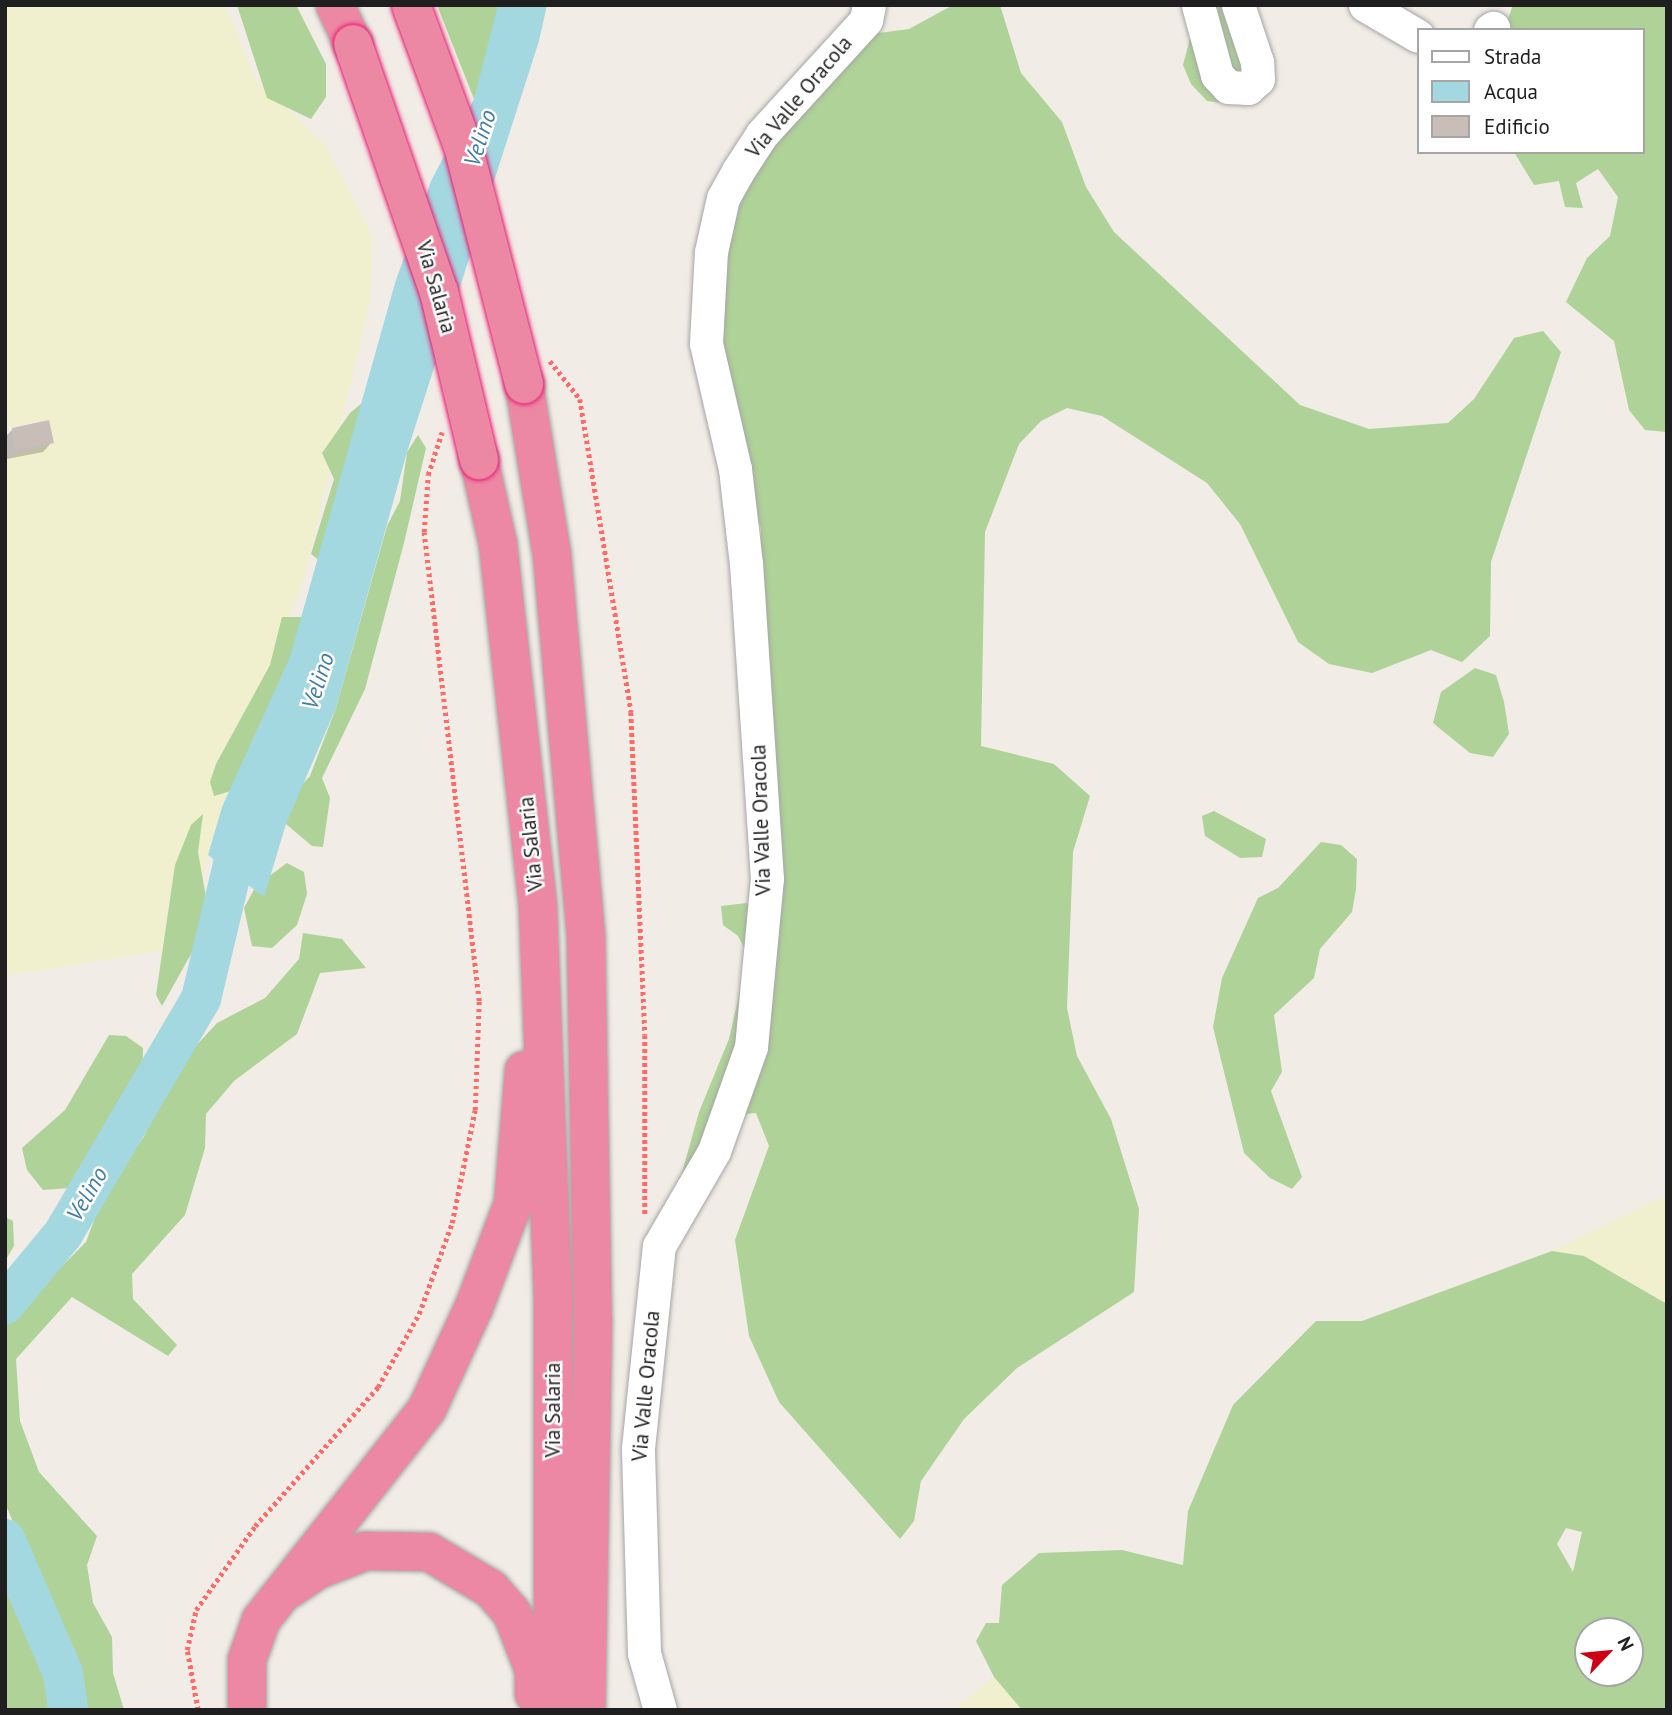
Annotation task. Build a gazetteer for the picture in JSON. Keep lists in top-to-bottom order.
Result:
{
  "streets": {
    "highway": ["Via Salaria"],
    "street": ["Via Valle Oracola"]
  },
  "water": ["Velino"],
  "legend": ["Strada", "Acqua", "Edificio"],
  "north": "top right"
}
